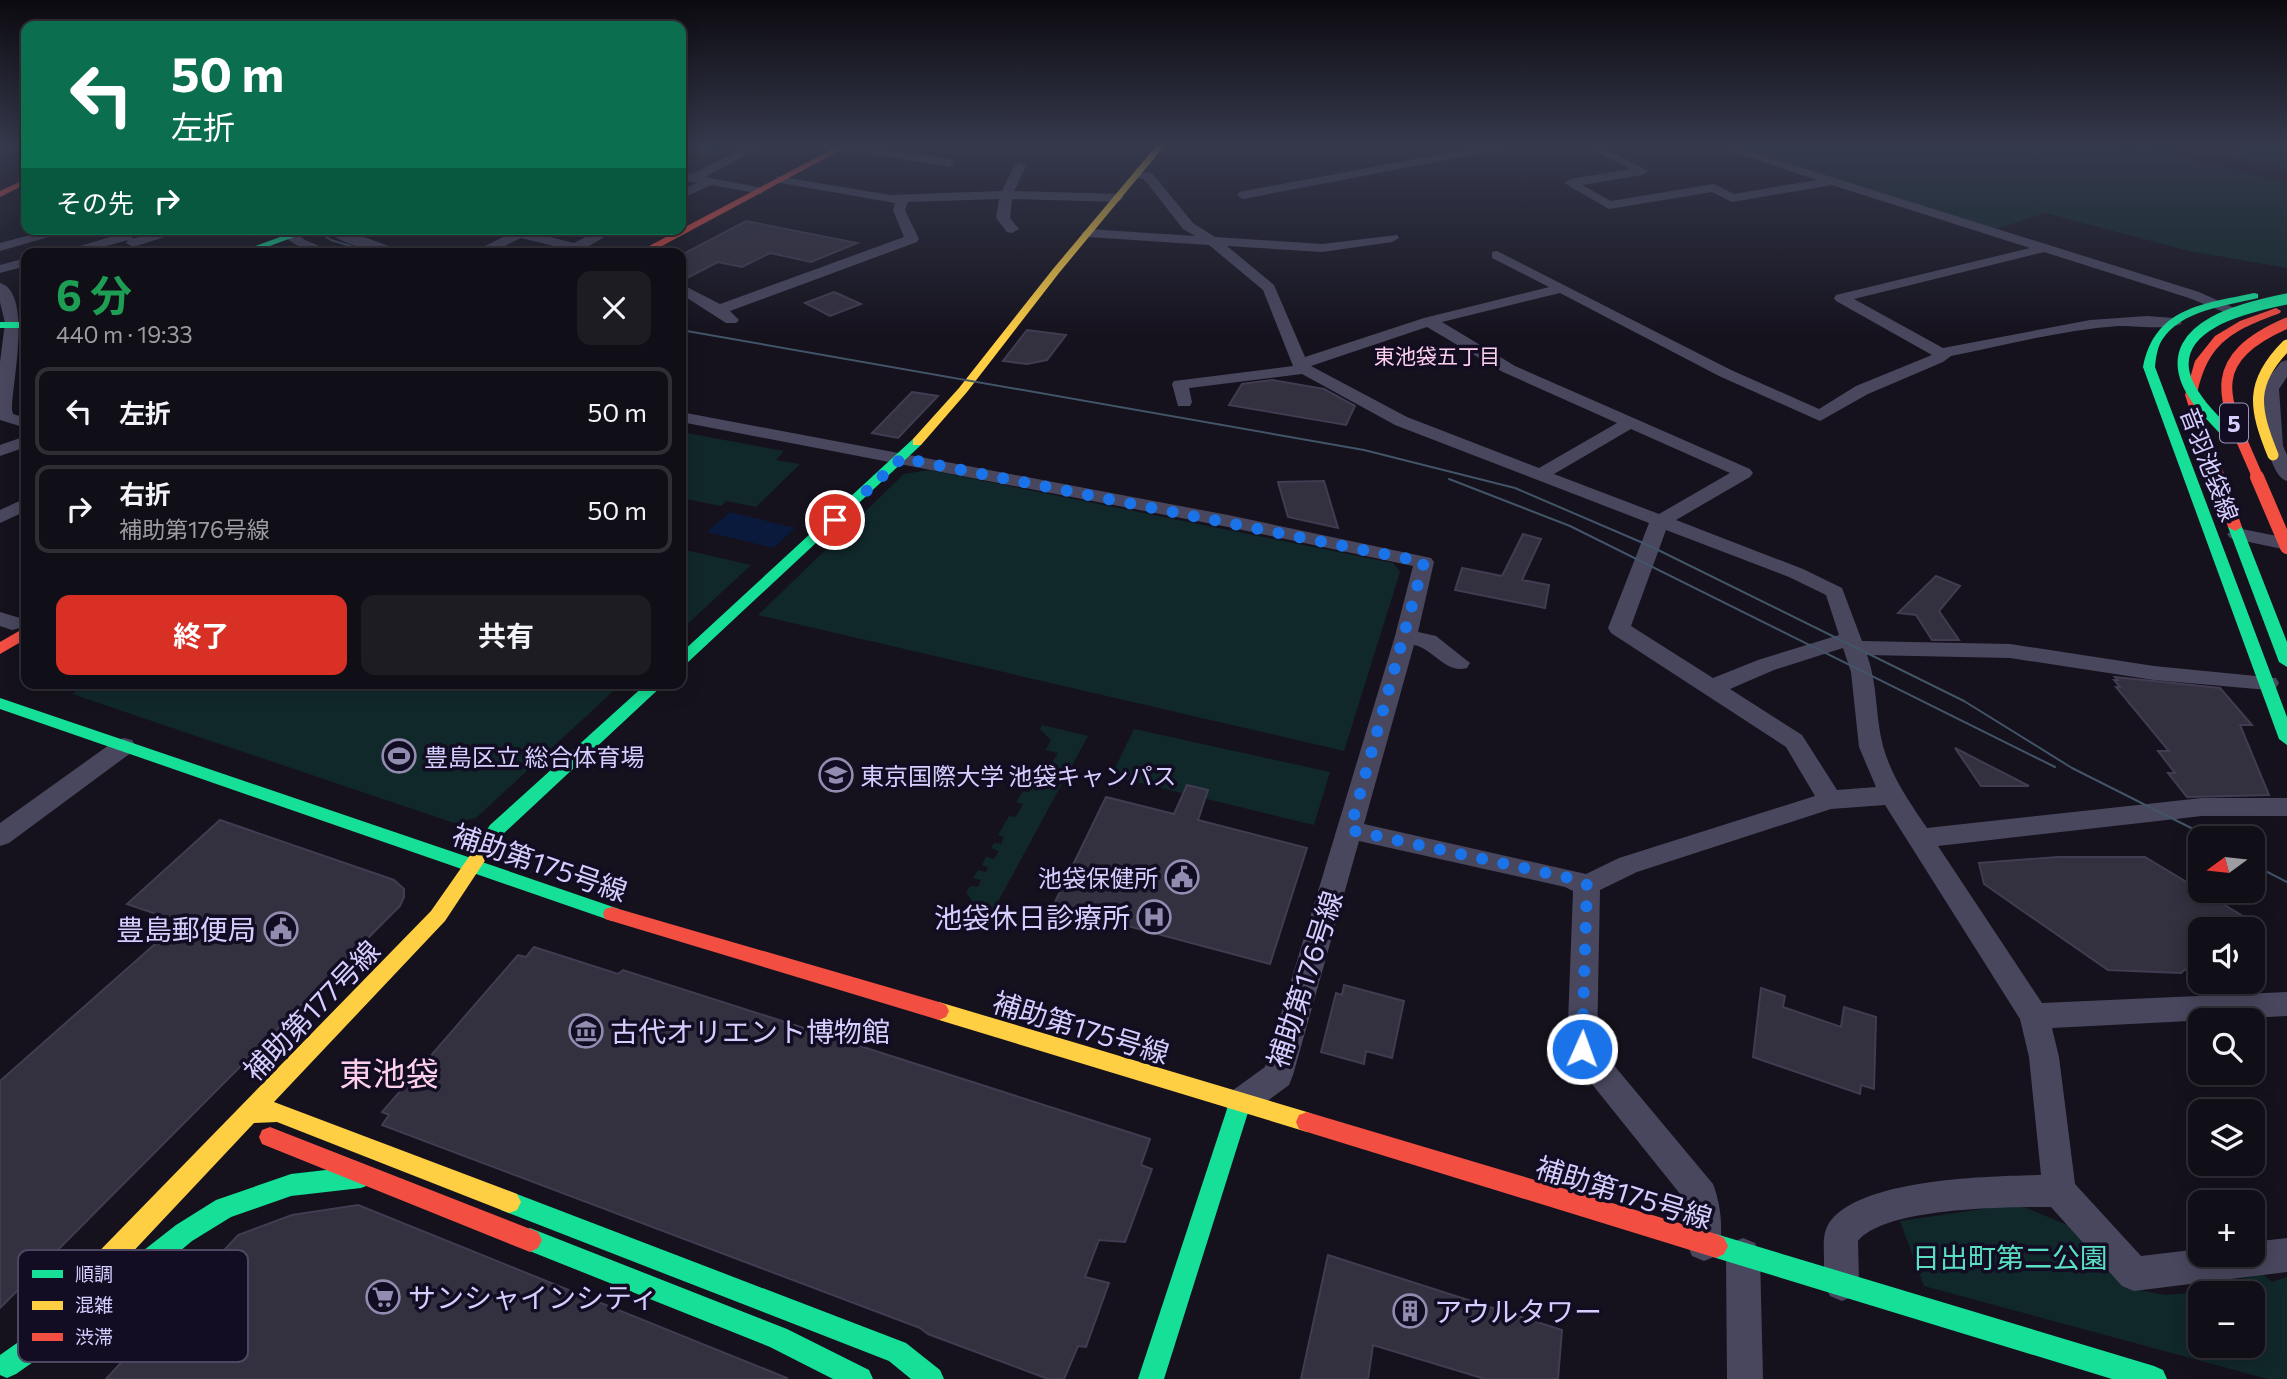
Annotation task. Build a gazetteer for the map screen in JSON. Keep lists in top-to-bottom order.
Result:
{
  "streets": {
    "main road": [
      "5",
      "音羽池袋線",
      "補助第175号線",
      "補助第177号線"
    ],
    "street": ["補助第176号線"]
  },
  "crossings": [
    ["5", "音羽池袋線"],
    ["補助第175号線", "補助第176号線"],
    ["補助第175号線", "補助第177号線"]
  ],
  "districts": ["東池袋五丁目", "東池袋"],
  "parks": ["日出町第二公園"],
  "places": {
    "sports": ["豊島区立 総合体育場"],
    "school or university": ["東京国際大学 池袋キャンパス"],
    "public building": ["池袋保健所", "豊島郵便局"],
    "hospital": ["池袋休日診療所"],
    "museum": ["古代オリエント博物館"],
    "supermarket": ["サンシャインシティ"],
    "building": ["アウルタワー"]
  },
  "legend": ["順調", "混雑", "渋滞"],
  "north": "left",
  "page": {
    "turn": ["50 m", "左折"],
    "then": "その先",
    "heading": ["6 分", "440 m · 19:33"],
    "list": [
      {
        "name": "左折",
        "value": "50 m"
      },
      {
        "name": "右折",
        "note": "補助第176号線",
        "value": "50 m"
      }
    ],
    "buttons": ["終了", "共有"],
    "map_buttons": ["+", "−"]
  }
}
